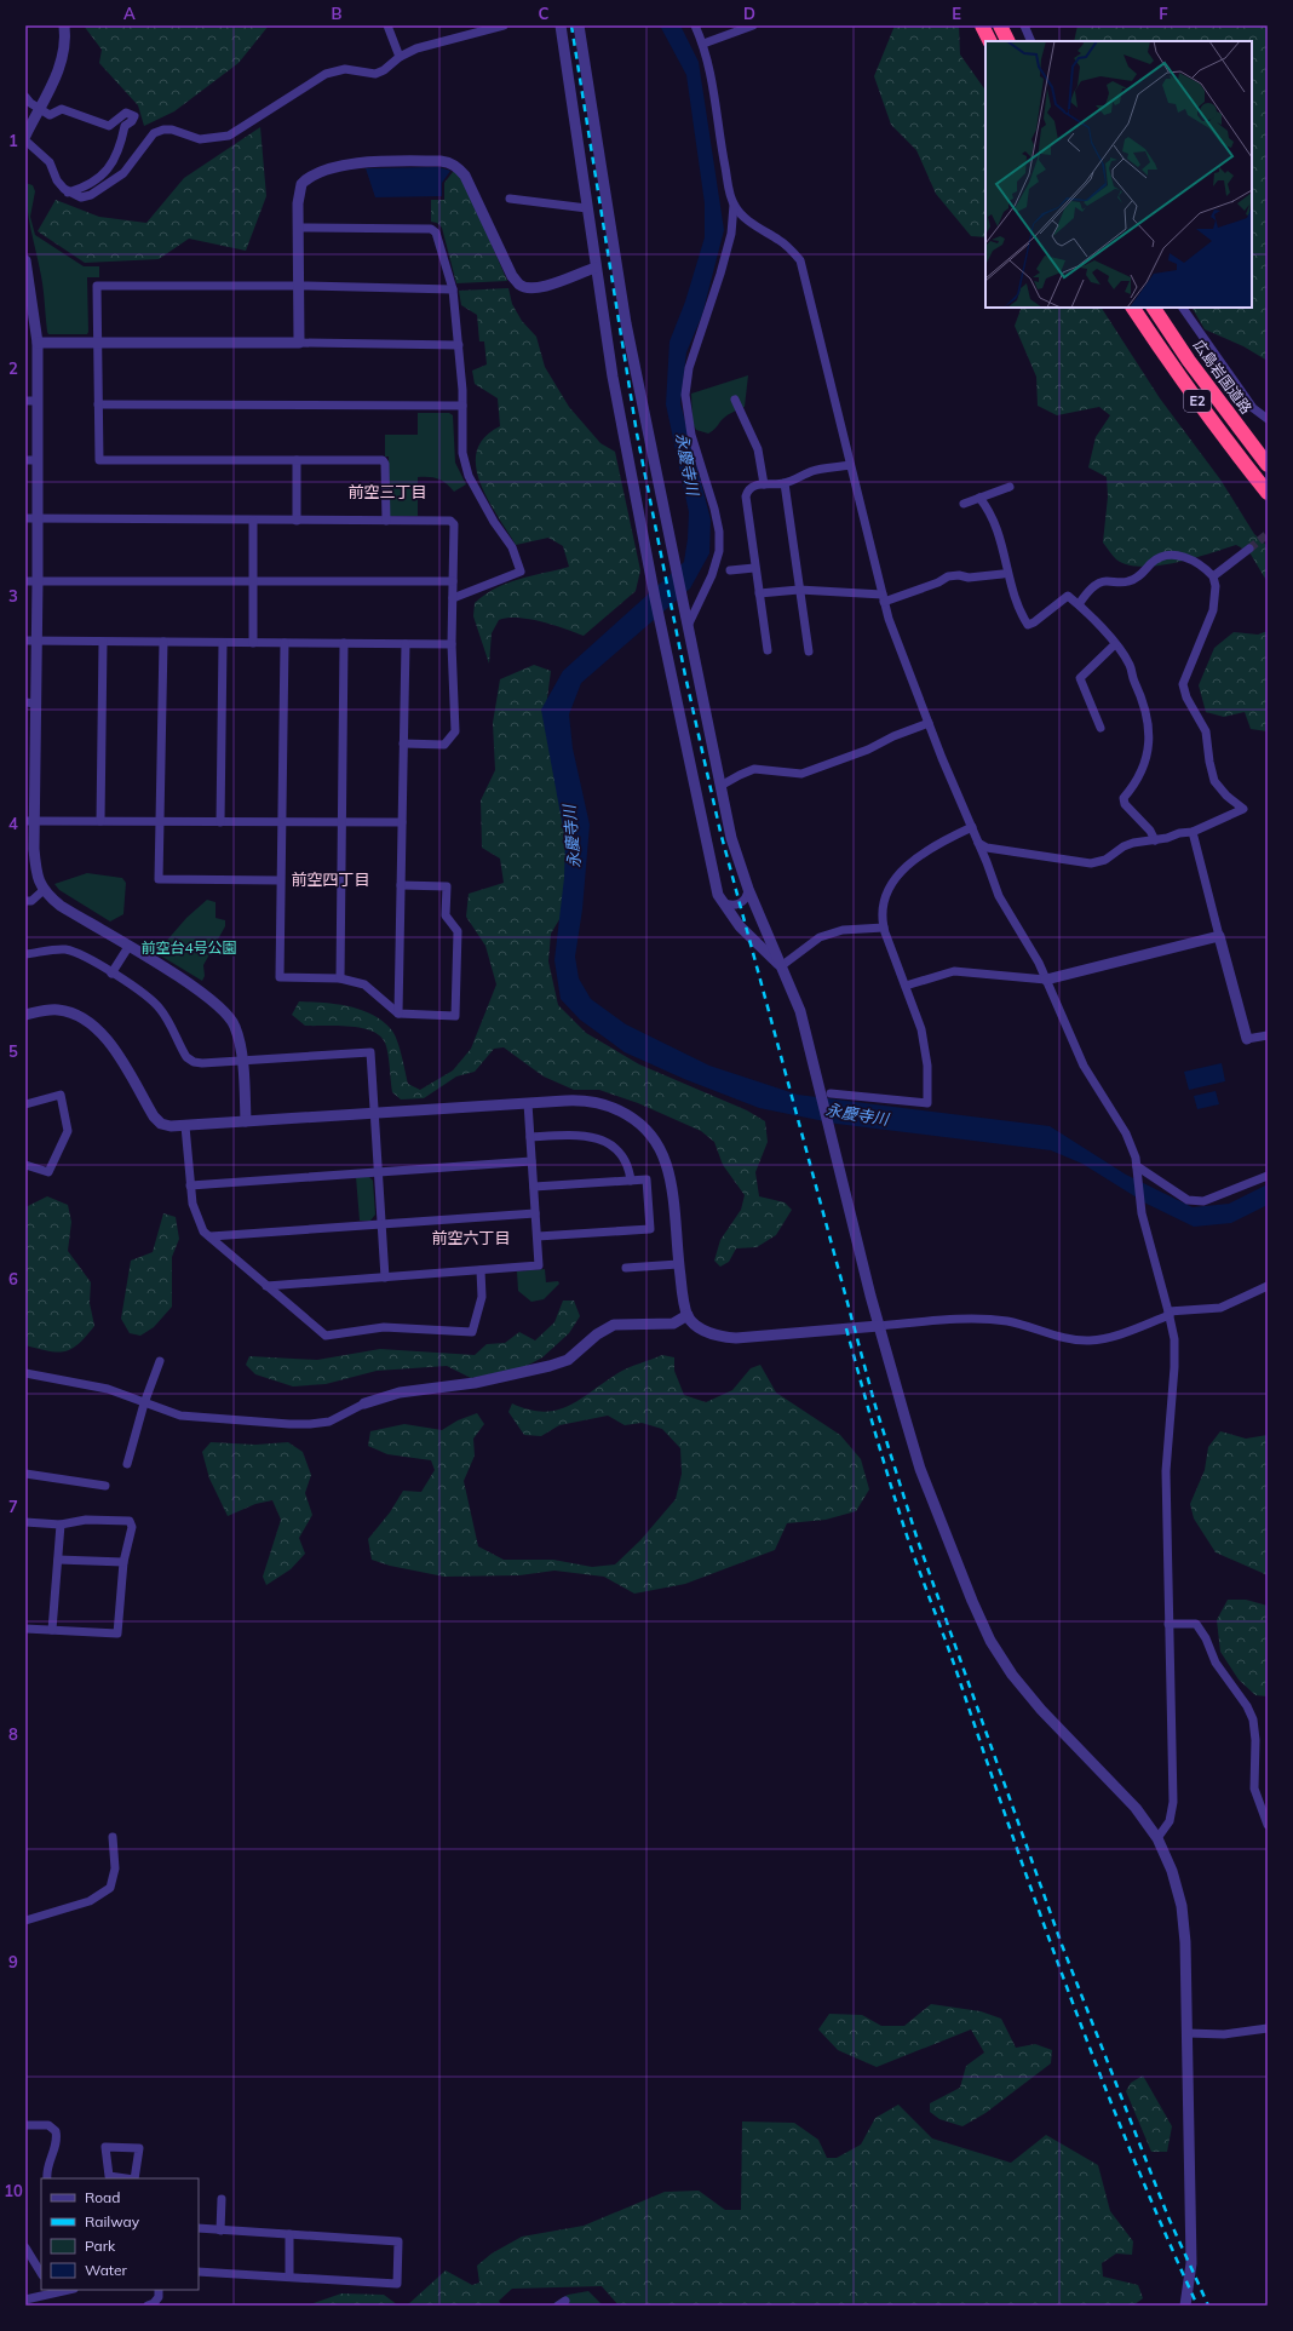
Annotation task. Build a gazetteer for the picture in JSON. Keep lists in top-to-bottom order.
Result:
{
  "streets": {
    "highway": ["広島岩国道路", "E2"]
  },
  "districts": ["前空三丁目", "前空四丁目", "前空六丁目"],
  "water": ["永慶寺川"],
  "parks": ["前空台4号公園"],
  "legend": [
    "Road",
    "Railway",
    "Park",
    "Water"
  ],
  "grid": {
    "columns": [
      "A",
      "B",
      "C",
      "D",
      "E",
      "F"
    ],
    "rows": [
      "1",
      "2",
      "3",
      "4",
      "5",
      "6",
      "7",
      "8",
      "9",
      "10"
    ]
  }
}
